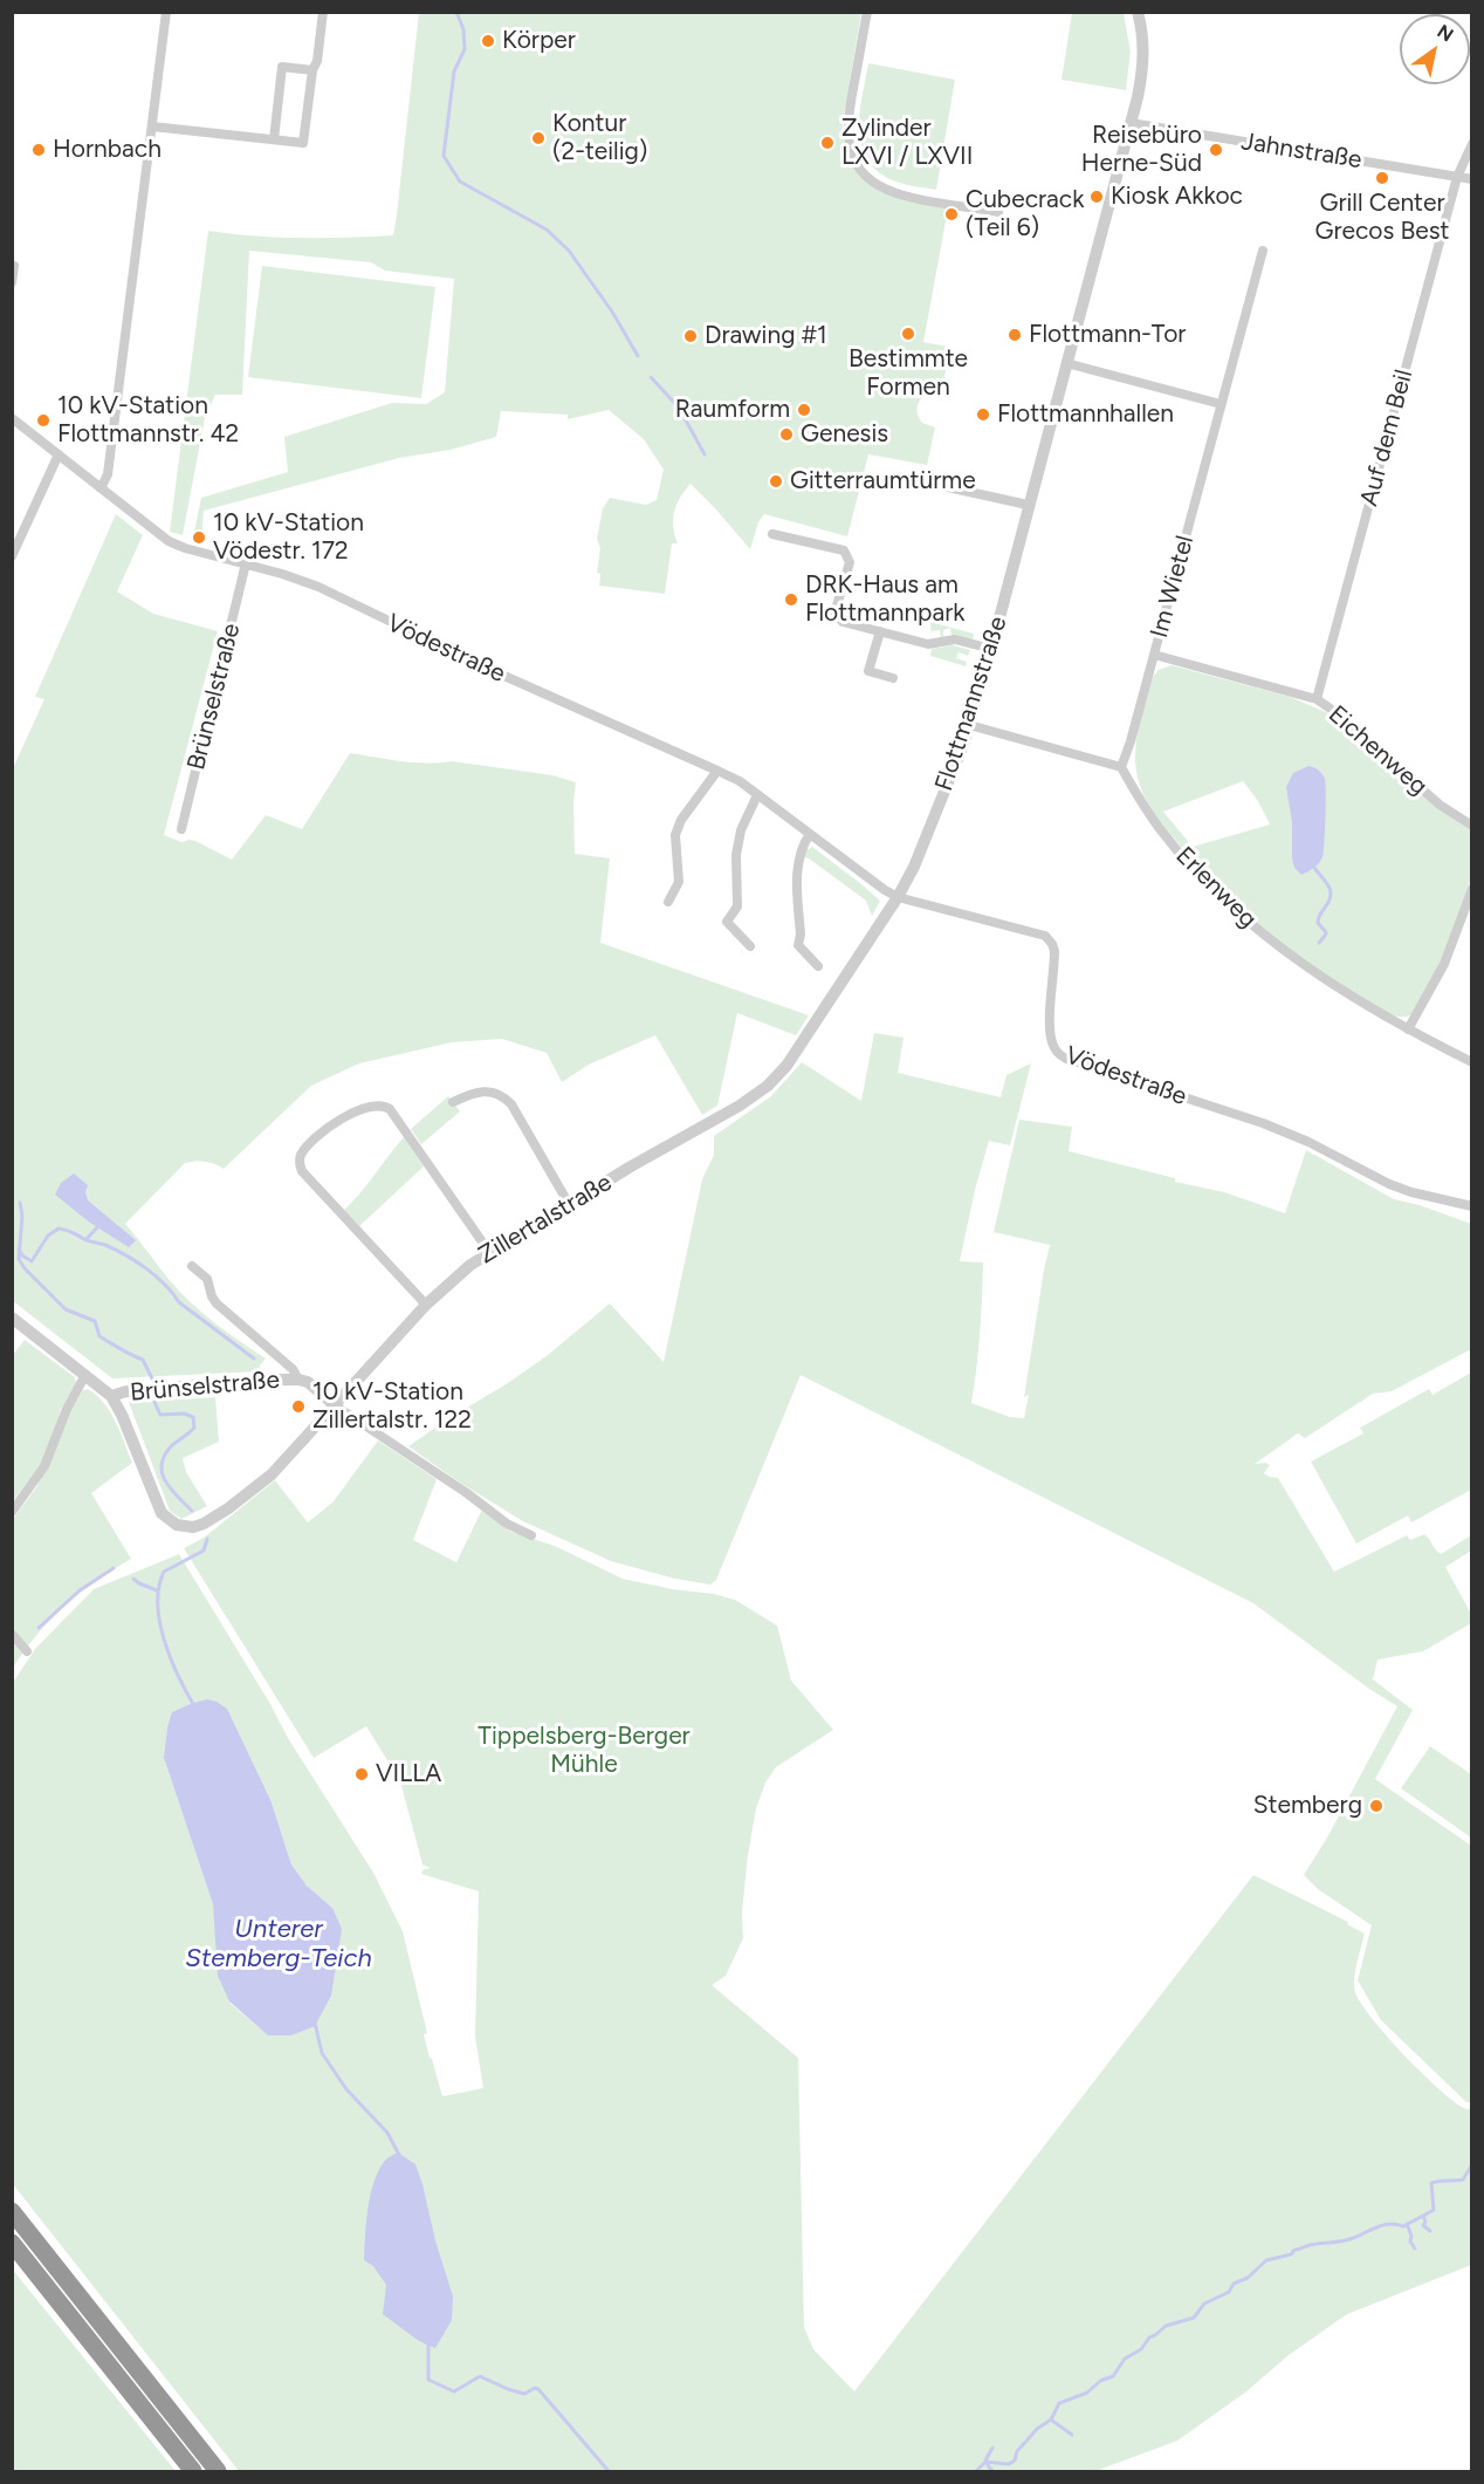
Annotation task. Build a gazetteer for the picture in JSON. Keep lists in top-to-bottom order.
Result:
{
  "streets": {
    "street": [
      "Jahnstraße",
      "Auf dem Beil",
      "Im Wietel",
      "Vödestraße",
      "Brünselstraße",
      "Flottmannstraße",
      "Eichenweg",
      "Erlenweg",
      "Zillertalstraße"
    ]
  },
  "crossings": [
    ["Jahnstraße", "Auf dem Beil"],
    ["Jahnstraße", "Flottmannstraße"],
    ["Auf dem Beil", "Eichenweg"],
    ["Im Wietel", "Eichenweg"],
    ["Im Wietel", "Erlenweg"],
    ["Vödestraße", "Brünselstraße"],
    ["Vödestraße", "Flottmannstraße"],
    ["Vödestraße", "Zillertalstraße"],
    ["Brünselstraße", "Zillertalstraße"],
    ["Flottmannstraße", "Zillertalstraße"]
  ],
  "water": ["Unterer Stemberg-Teich"],
  "parks": ["Tippelsberg-Berger Mühle"],
  "places": [
    "Körper",
    "Kontur (2-teilig)",
    "Zylinder LXVI / LXVII",
    "Hornbach",
    "Reisebüro Herne-Süd",
    "Grill Center Grecos Best",
    "Kiosk Akkoc",
    "Cubecrack (Teil 6)",
    "Bestimmte Formen",
    "Flottmann-Tor",
    "Drawing #1",
    "Raumform",
    "Flottmannhallen",
    "10 kV-Station Flottmannstr. 42",
    "Genesis",
    "Gitterraumtürme",
    "10 kV-Station Vödestr. 172",
    "DRK-Haus am Flottmannpark",
    "10 kV-Station Zillertalstr. 122",
    "VILLA",
    "Stemberg"
  ],
  "north": "top right"
}
